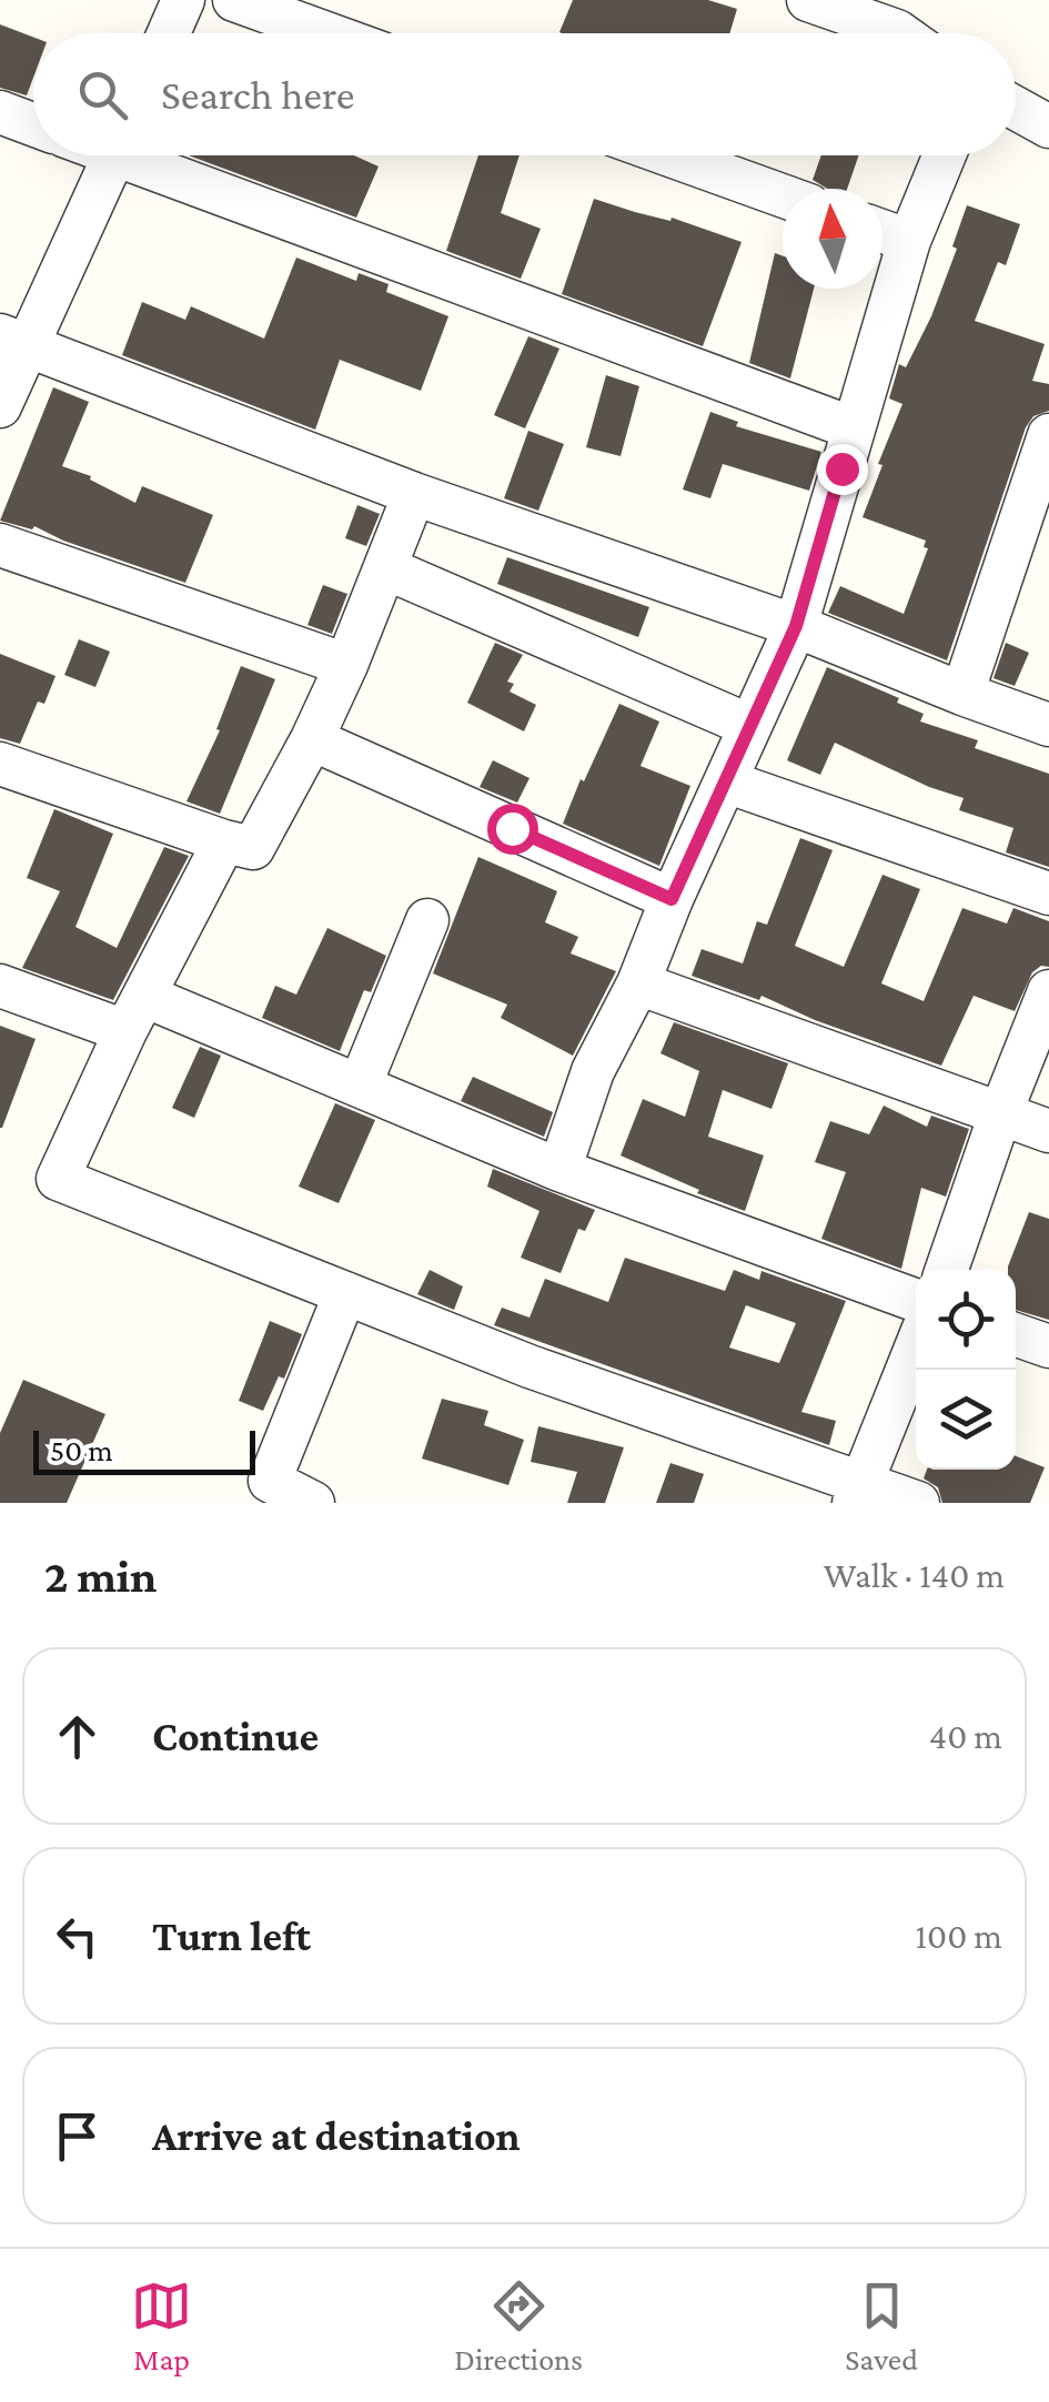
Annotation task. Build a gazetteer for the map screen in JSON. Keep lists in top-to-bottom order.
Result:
{
  "scale_bar": "50 m",
  "north": "top",
  "page": {
    "search": "Search here",
    "scale": "50 m",
    "heading": ["2 min", "Walk · 140 m"],
    "list": [
      ["Continue", "40 m"],
      ["Turn left", "100 m"],
      "Arrive at destination"
    ],
    "nav": ["Map", "Directions", "Saved"]
  }
}
